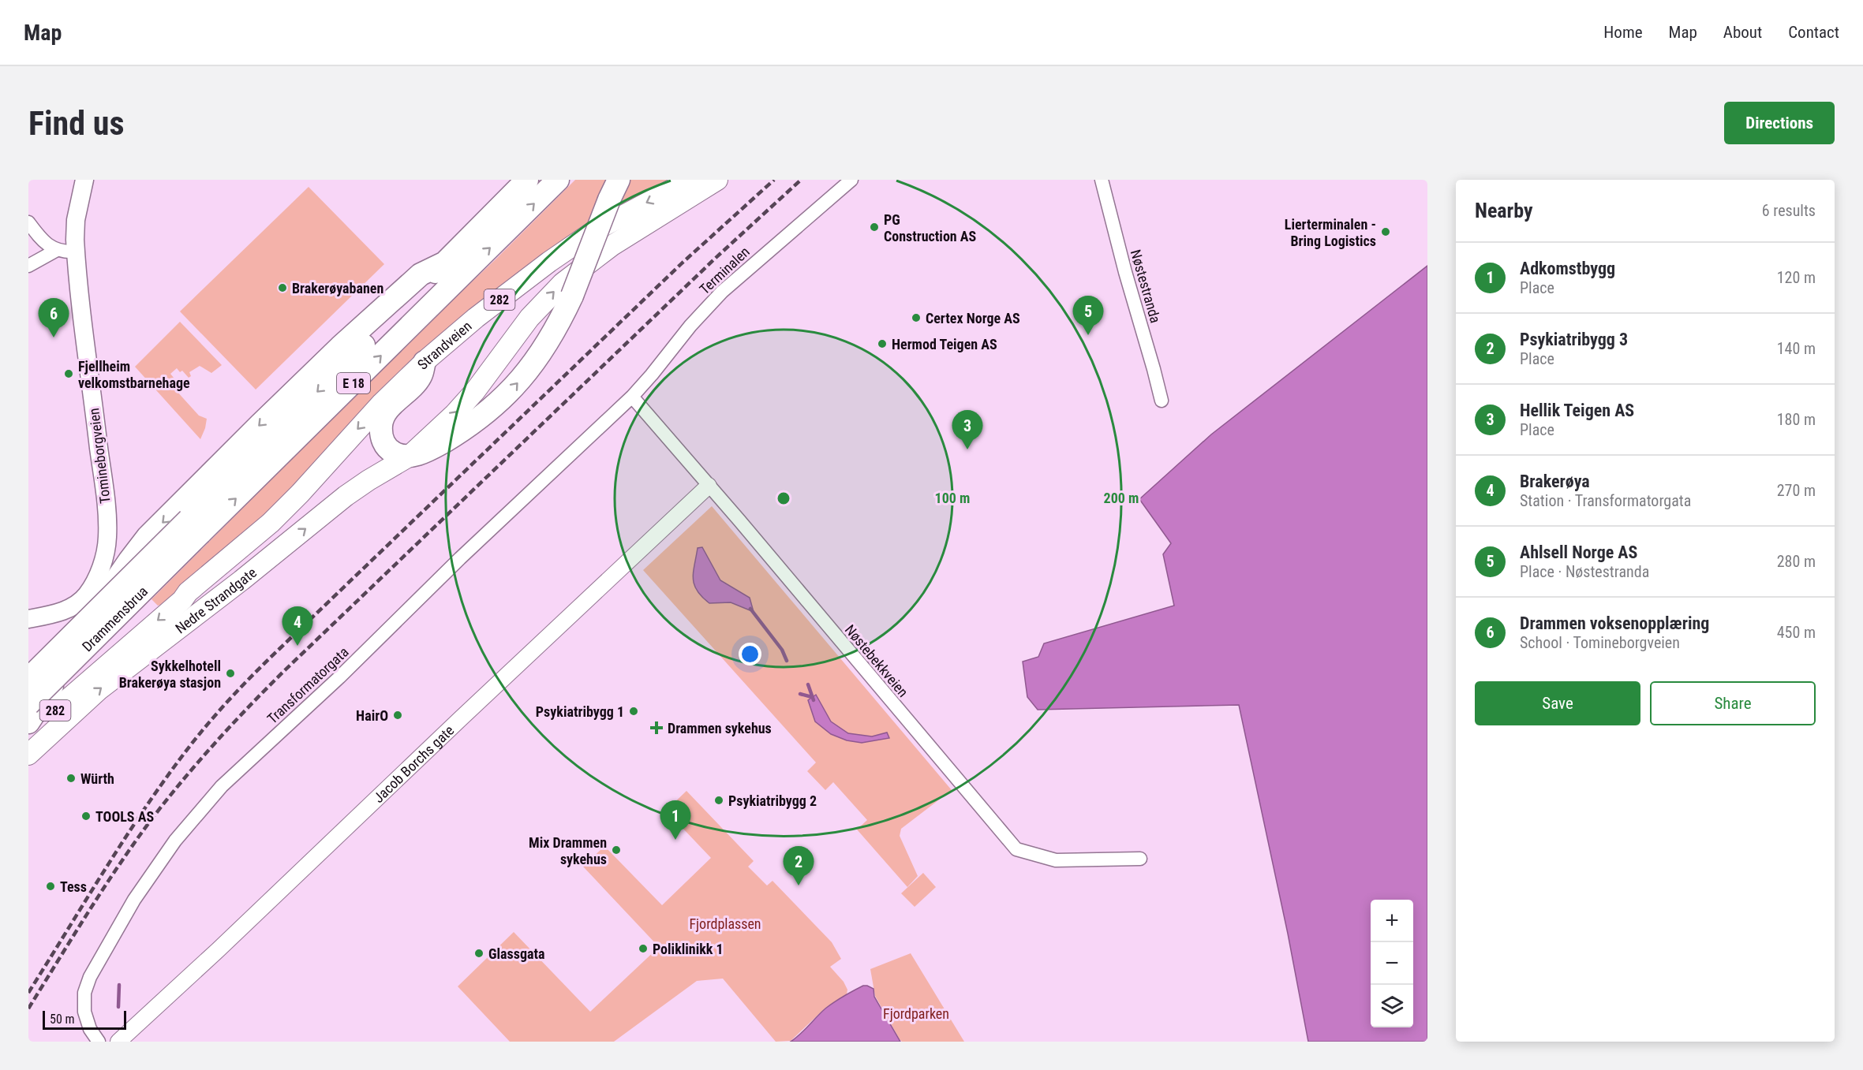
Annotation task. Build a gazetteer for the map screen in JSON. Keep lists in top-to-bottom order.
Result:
{
  "streets": {
    "highway": ["E 18", "Drammensbrua"],
    "main road": [
      "282",
      "Strandveien",
      "Tomineborgveien",
      "Nedre Strandgate"
    ],
    "street": [
      "Terminalen",
      "Nøstestranda",
      "Nøstebekkveien",
      "Transformatorgata",
      "Jacob Borchs gate"
    ]
  },
  "crossings": [
    ["Terminalen", "Nøstebekkveien"],
    ["Terminalen", "Transformatorgata"],
    ["282", "Strandveien"],
    ["282", "Nedre Strandgate"],
    ["Strandveien", "Nedre Strandgate"],
    ["E 18", "Drammensbrua"],
    ["Nøstebekkveien", "Transformatorgata"],
    ["Nøstebekkveien", "Jacob Borchs gate"]
  ],
  "parks": ["Fjordplassen", "Fjordparken"],
  "places": {
    "other": [
      "PG Construction AS",
      "Lierterminalen - Bring Logistics",
      "Brakerøyabanen",
      "Certex Norge AS",
      "Hermod Teigen AS",
      "Fjellheim velkomstbarnehage",
      "Sykkelhotell Brakerøya stasjon",
      "Psykiatribygg 1",
      "HairO",
      "Würth",
      "Psykiatribygg 2",
      "TOOLS AS",
      "Mix Drammen sykehus",
      "Tess",
      "Poliklinikk 1",
      "Glassgata"
    ],
    "health": ["Drammen sykehus"]
  },
  "scale_bar": "50 m",
  "page": {
    "header": "Map",
    "nav": [
      "Home",
      "Map",
      "About",
      "Contact"
    ],
    "buttons": [
      "Directions",
      ["Save", "Share"]
    ],
    "title": "Find us",
    "heading": ["Nearby", "6 results"],
    "list": [
      {
        "mark": "1",
        "name": "Adkomstbygg",
        "note": "Place",
        "value": "120 m"
      },
      {
        "mark": "2",
        "name": "Psykiatribygg 3",
        "note": "Place",
        "value": "140 m"
      },
      {
        "mark": "3",
        "name": "Hellik Teigen AS",
        "note": "Place",
        "value": "180 m"
      },
      {
        "mark": "4",
        "name": "Brakerøya",
        "note": "Station · Transformatorgata",
        "value": "270 m"
      },
      {
        "mark": "5",
        "name": "Ahlsell Norge AS",
        "note": "Place · Nøstestranda",
        "value": "280 m"
      },
      {
        "mark": "6",
        "name": "Drammen voksenopplæring",
        "note": "School · Tomineborgveien",
        "value": "450 m"
      }
    ],
    "pins": [
      "5",
      "6",
      "3",
      "4",
      "1",
      "2"
    ],
    "map_buttons": ["+", "−"],
    "scale": "50 m"
  },
  "rings": ["100 m", "200 m"]
}
